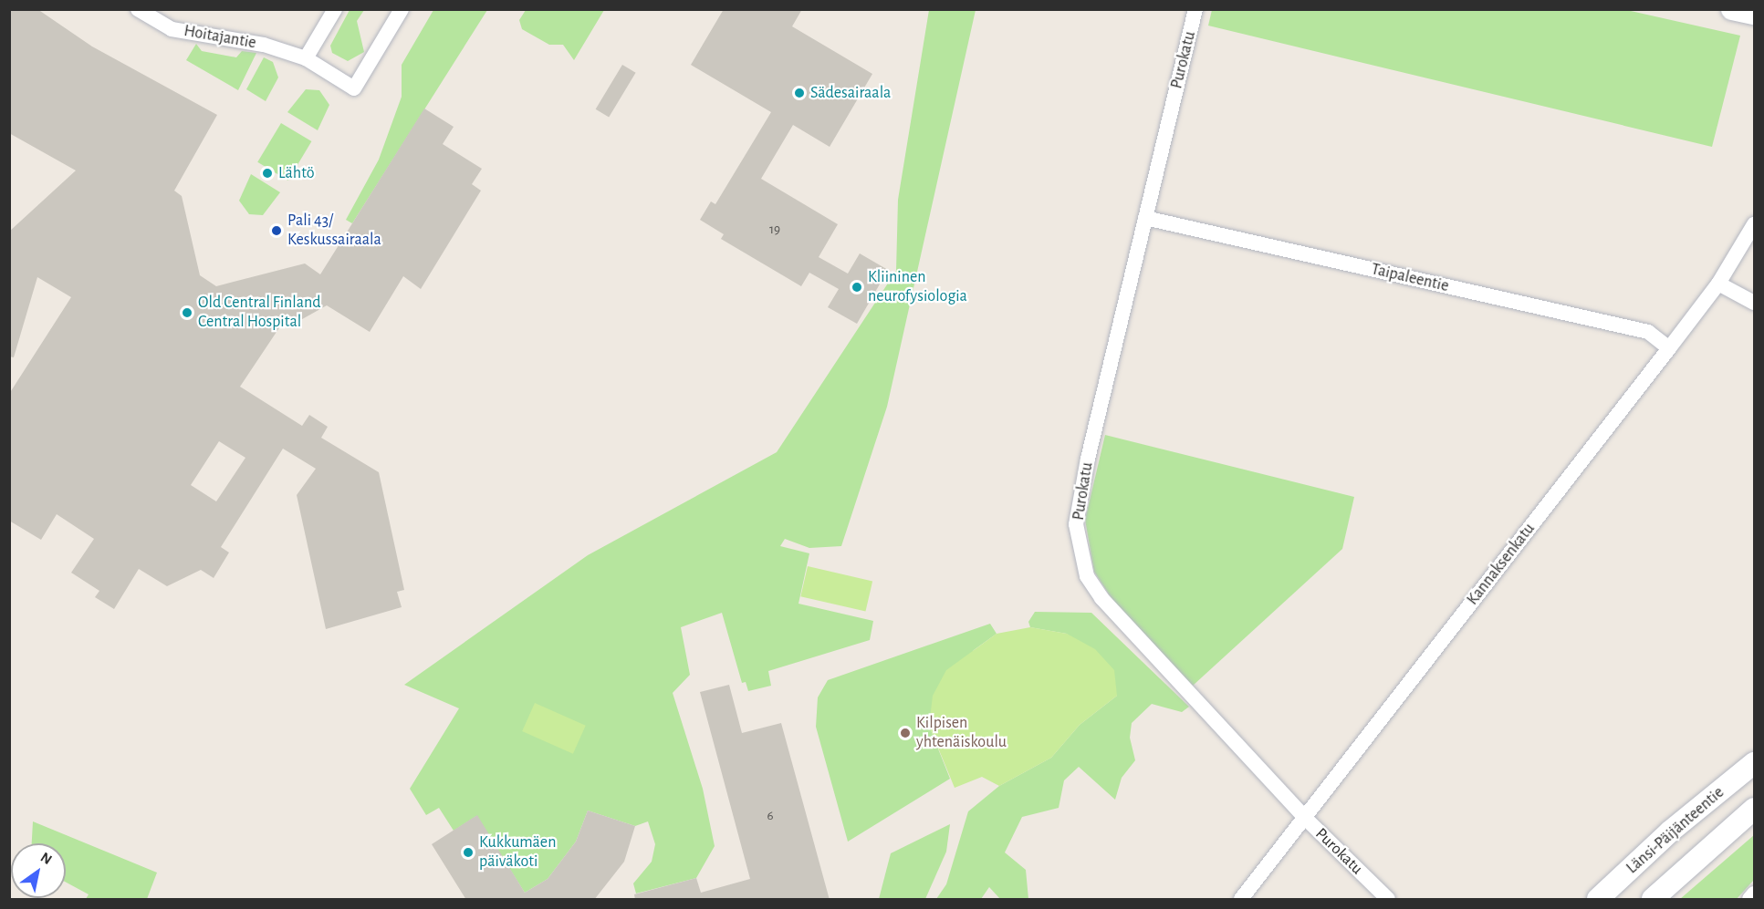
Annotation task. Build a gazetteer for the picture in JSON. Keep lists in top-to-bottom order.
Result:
{
  "streets": {
    "main road": ["Länsi-Päijänteentie"],
    "street": [
      "Hoitajantie",
      "Purokatu",
      "Taipaleentie",
      "Kannaksenkatu"
    ]
  },
  "crossings": [
    ["Purokatu", "Taipaleentie"],
    ["Purokatu", "Kannaksenkatu"],
    ["Taipaleentie", "Kannaksenkatu"]
  ],
  "places": [
    "Sädesairaala",
    "Lähtö",
    "Pali 43/ Keskussairaala",
    "Kliininen neurofysiologia",
    "Old Central Finland Central Hospital",
    "Kilpisen yhtenäiskoulu",
    "Kukkumäen päiväkoti"
  ],
  "house_numbers": ["19", "6"],
  "north": "top right"
}
